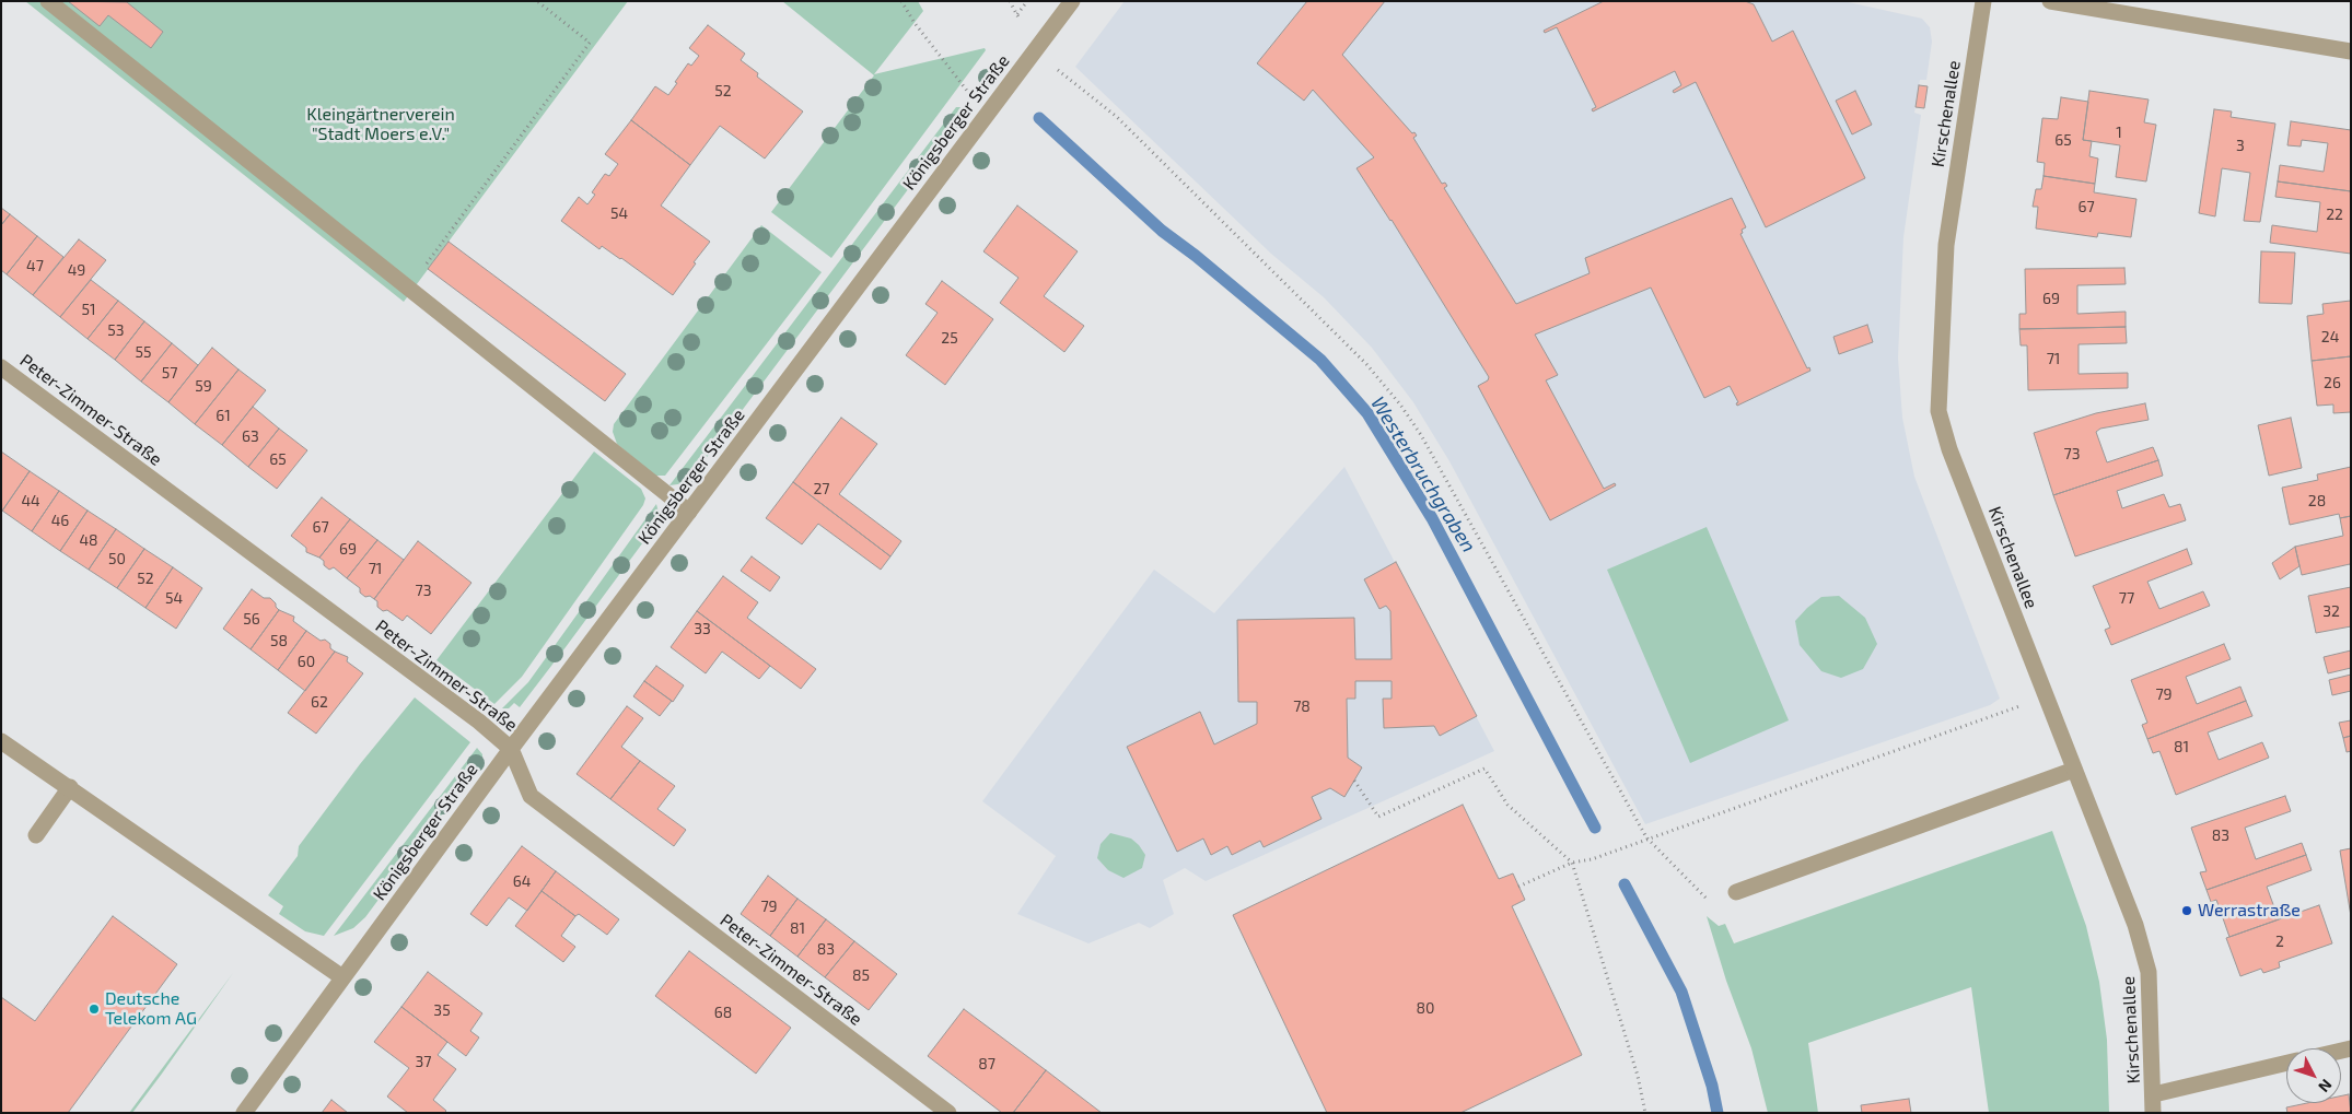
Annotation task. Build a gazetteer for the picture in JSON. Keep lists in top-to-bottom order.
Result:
{
  "streets": {
    "street": ["Kirschenallee", "Königsberger Straße", "Peter-Zimmer-Straße"]
  },
  "crossings": [
    ["Königsberger Straße", "Peter-Zimmer-Straße"]
  ],
  "water": ["Westerbruchgraben"],
  "parks": ["Kleingärtnerverein \"Stadt Moers e.V.\""],
  "places": ["Werrastraße", "Deutsche Telekom AG"],
  "house_numbers": [
    "52",
    "1",
    "65",
    "3",
    "67",
    "54",
    "22",
    "47",
    "49",
    "69",
    "51",
    "53",
    "24",
    "25",
    "55",
    "71",
    "57",
    "26",
    "59",
    "61",
    "63",
    "73",
    "65",
    "27",
    "44",
    "28",
    "46",
    "67",
    "48",
    "69",
    "50",
    "71",
    "52",
    "73",
    "54",
    "77",
    "32",
    "56",
    "33",
    "58",
    "60",
    "79",
    "62",
    "78",
    "81",
    "83",
    "64",
    "79",
    "81",
    "2",
    "83",
    "85",
    "80",
    "35",
    "68",
    "37",
    "87"
  ],
  "north": "bottom right"
}
